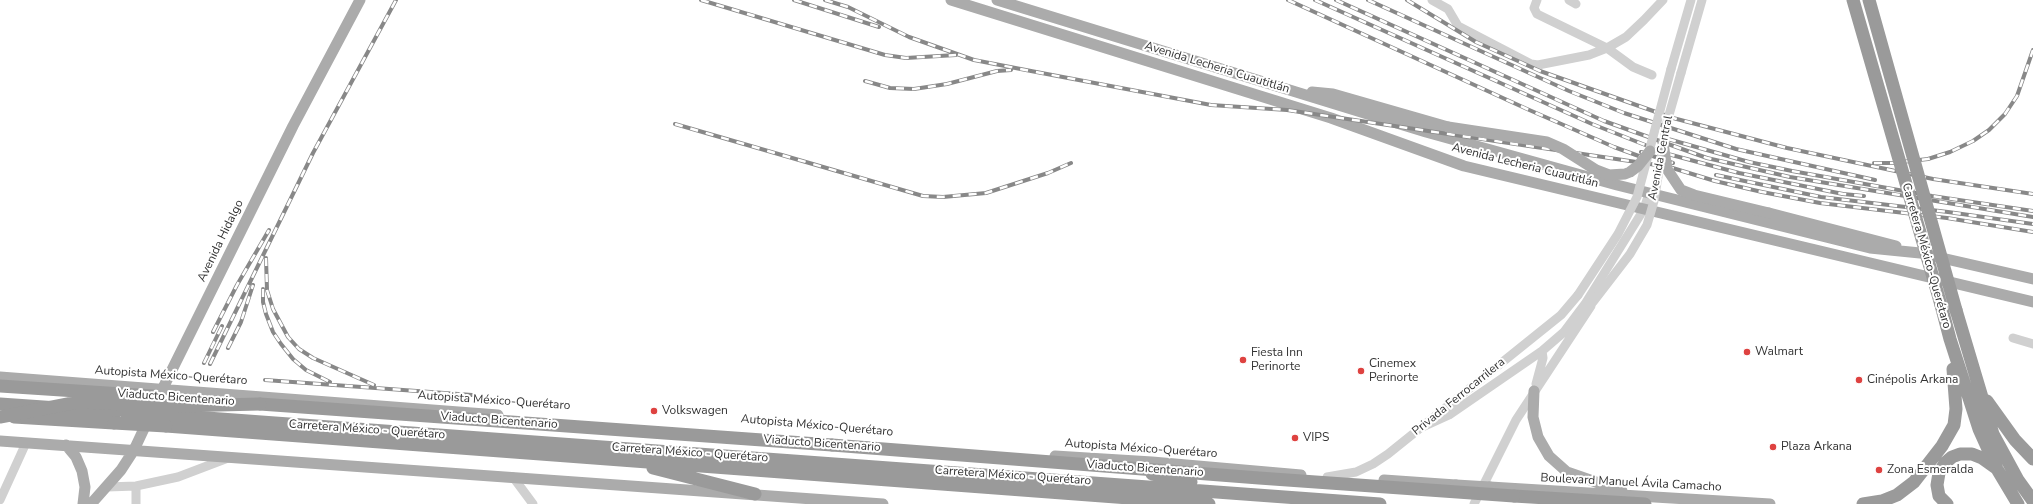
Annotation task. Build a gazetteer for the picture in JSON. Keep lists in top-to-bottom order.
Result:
{
  "streets": {
    "highway": ["Carretera México-Querétaro", "Viaducto Bicentenario", "Carretera México - Querétaro"],
    "main road": [
      "Avenida Lecheria Cuautitlán",
      "Avenida Hidalgo",
      "Autopista México-Querétaro",
      "Boulevard Manuel Ávila Camacho"
    ],
    "street": ["Avenida Central", "Privada Ferrocarrilera"]
  },
  "crossings": [
    ["Avenida Central", "Privada Ferrocarrilera"],
    ["Avenida Hidalgo", "Autopista México-Querétaro"],
    ["Autopista México-Querétaro", "Privada Ferrocarrilera"],
    ["Autopista México-Querétaro", "Viaducto Bicentenario"],
    ["Autopista México-Querétaro", "Boulevard Manuel Ávila Camacho"],
    ["Viaducto Bicentenario", "Boulevard Manuel Ávila Camacho"]
  ],
  "places": [
    "Walmart",
    "Fiesta Inn Perinorte",
    "Cinemex Perinorte",
    "Cinépolis Arkana",
    "Volkswagen",
    "VIPS",
    "Plaza Arkana",
    "Zona Esmeralda"
  ]
}
